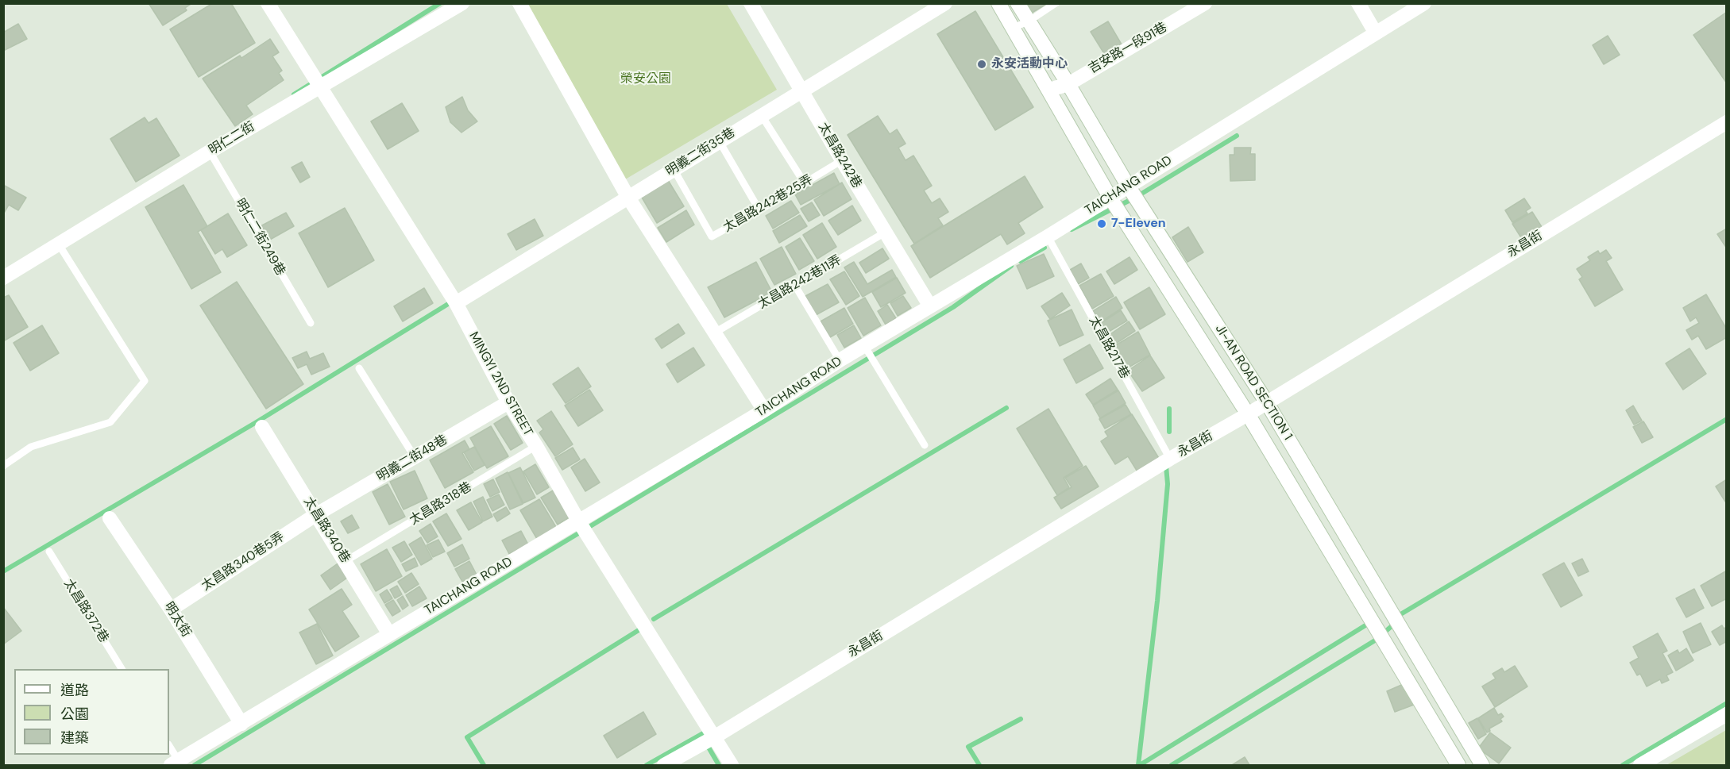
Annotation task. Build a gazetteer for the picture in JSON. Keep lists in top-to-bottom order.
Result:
{
  "streets": {
    "street": [
      "吉安路一段91巷",
      "明仁二街",
      "明義二街35巷",
      "太昌路242巷",
      "TAICHANG ROAD",
      "永昌街",
      "JI-AN ROAD SECTION 1",
      "MINGYI 2ND STREET",
      "明義二街48巷",
      "太昌路340巷",
      "太昌路340巷5弄",
      "明太街"
    ],
    "lane": [
      "太昌路242巷25弄",
      "明仁二街249巷",
      "太昌路242巷11弄",
      "太昌路217巷",
      "太昌路318巷",
      "太昌路372巷"
    ]
  },
  "crossings": [
    ["吉安路一段91巷", "JI-AN ROAD SECTION 1"],
    ["明仁二街", "明仁二街249巷"],
    ["明仁二街", "MINGYI 2ND STREET"],
    ["明義二街35巷", "太昌路242巷"],
    ["明義二街35巷", "太昌路242巷25弄"],
    ["明義二街35巷", "MINGYI 2ND STREET"],
    ["太昌路242巷", "TAICHANG ROAD"],
    ["太昌路242巷", "太昌路242巷25弄"],
    ["太昌路242巷", "太昌路242巷11弄"],
    ["TAICHANG ROAD", "太昌路217巷"],
    ["TAICHANG ROAD", "JI-AN ROAD SECTION 1"],
    ["TAICHANG ROAD", "MINGYI 2ND STREET"],
    ["TAICHANG ROAD", "太昌路340巷"],
    ["TAICHANG ROAD", "明太街"],
    ["永昌街", "太昌路217巷"],
    ["永昌街", "JI-AN ROAD SECTION 1"],
    ["永昌街", "MINGYI 2ND STREET"],
    ["MINGYI 2ND STREET", "明義二街48巷"],
    ["MINGYI 2ND STREET", "太昌路318巷"],
    ["明義二街48巷", "太昌路340巷"],
    ["明義二街48巷", "太昌路340巷5弄"],
    ["太昌路318巷", "太昌路340巷"],
    ["太昌路340巷", "太昌路340巷5弄"],
    ["太昌路340巷5弄", "明太街"]
  ],
  "parks": ["榮安公園"],
  "places": ["永安活動中心", "7-Eleven"],
  "legend": ["道路", "公園", "建築"]
}
